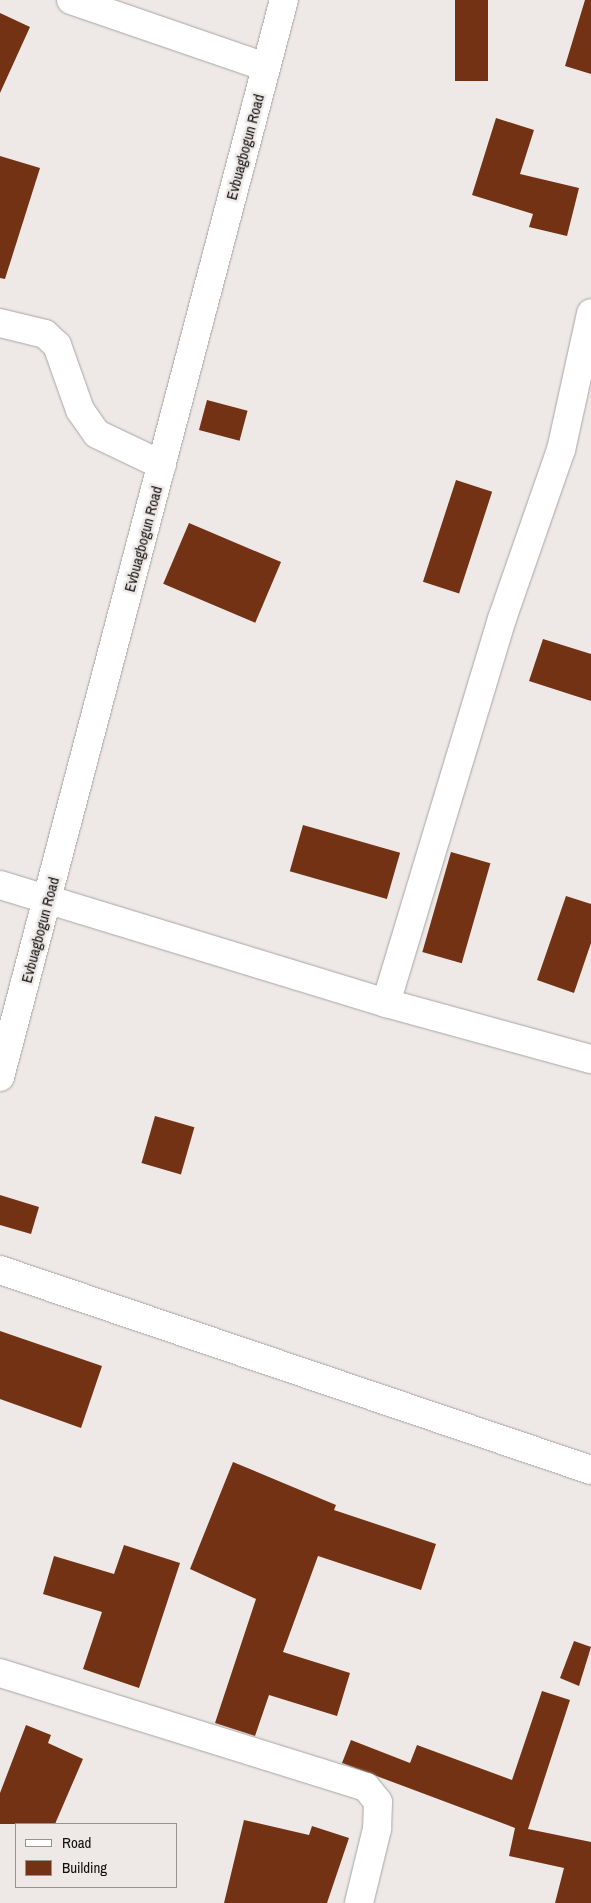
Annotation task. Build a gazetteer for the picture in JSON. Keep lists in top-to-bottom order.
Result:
{
  "streets": {
    "street": ["Evbuagbogun Road"]
  },
  "legend": ["Road", "Building"]
}
